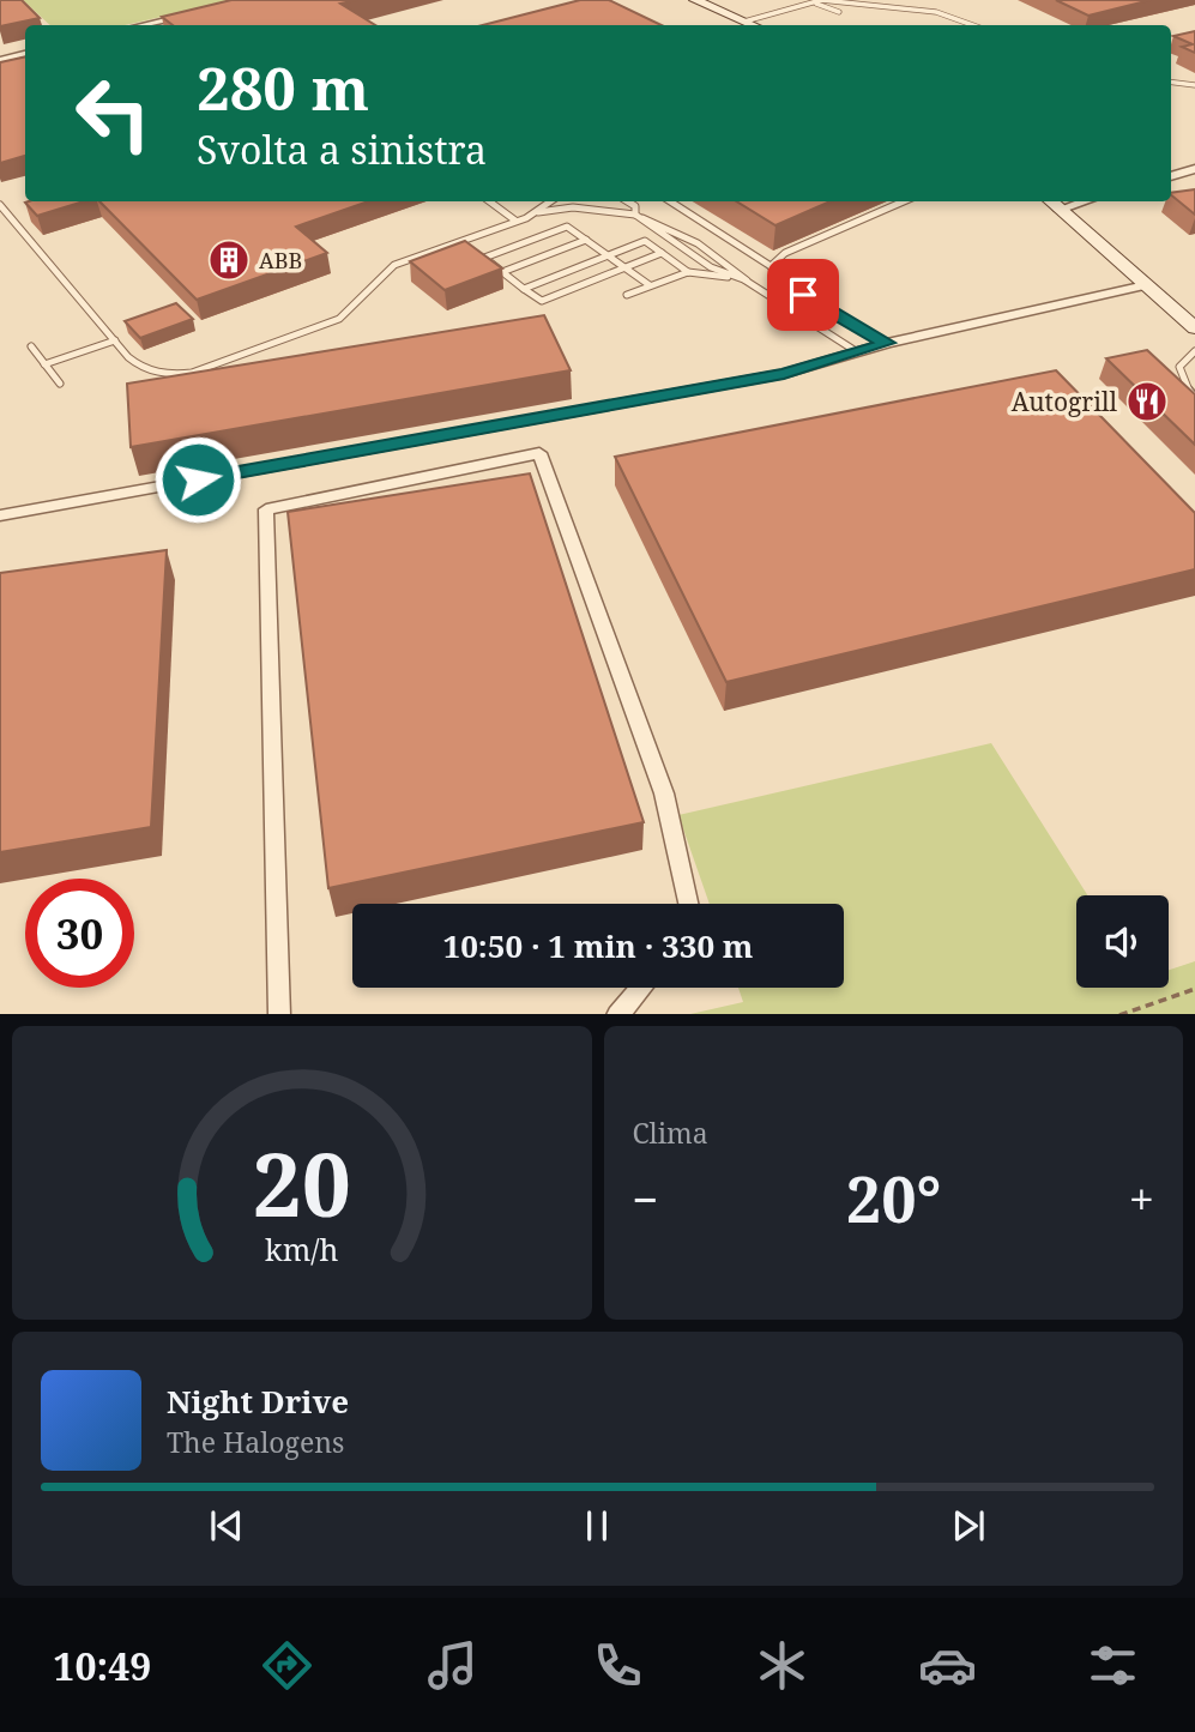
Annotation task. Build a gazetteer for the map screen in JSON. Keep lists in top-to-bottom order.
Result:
{
  "places": {
    "building": ["ABB"],
    "restaurant": ["Autogrill"]
  },
  "page": {
    "turn": ["280 m", "Svolta a sinistra"],
    "limit": "30",
    "trip": "10:50 · 1 min · 330 m",
    "tile": "Clima",
    "heat": ["−", "20°", "+"],
    "song": ["Night Drive", "The Halogens"],
    "tabs": "10:49",
    "gauge": ["20", "km/h"]
  }
}
